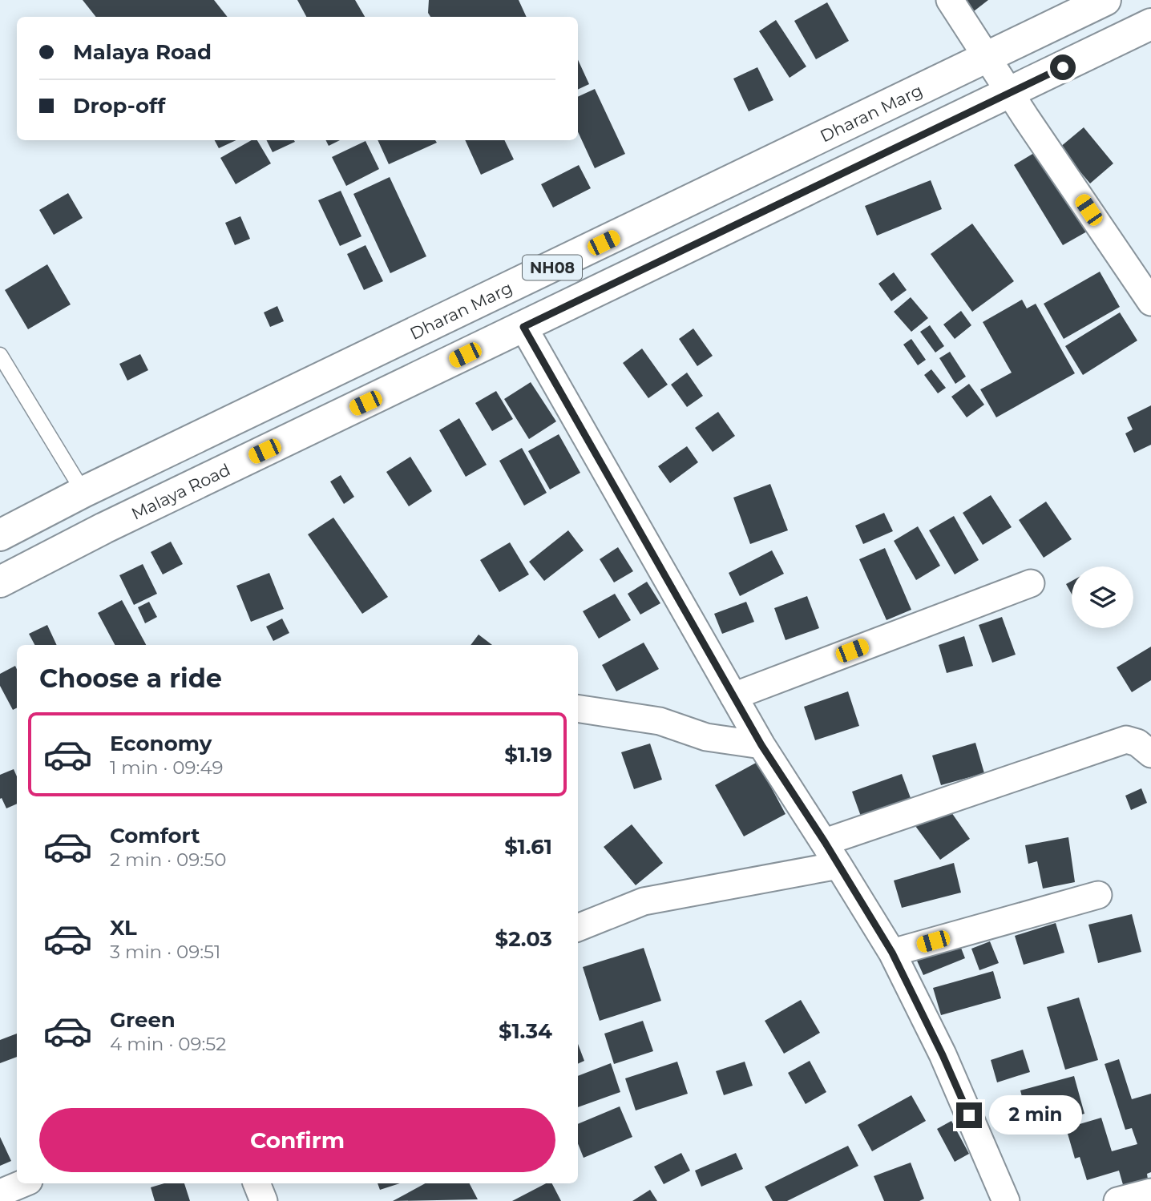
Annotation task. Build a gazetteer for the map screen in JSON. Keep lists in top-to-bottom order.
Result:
{
  "streets": {
    "main road": ["Dharan Marg", "NH08", "Malaya Road"]
  },
  "page": {
    "banner": ["Malaya Road", "Drop-off"],
    "heading": "Choose a ride",
    "list": [
      {
        "name": "Economy",
        "note": "1 min · 09:49",
        "value": "$1.19"
      },
      {
        "name": "Comfort",
        "note": "2 min · 09:50",
        "value": "$1.61"
      },
      {
        "name": "XL",
        "note": "3 min · 09:51",
        "value": "$2.03"
      },
      {
        "name": "Green",
        "note": "4 min · 09:52",
        "value": "$1.34"
      }
    ],
    "bubble": "2 min",
    "buttons": "Confirm"
  }
}
